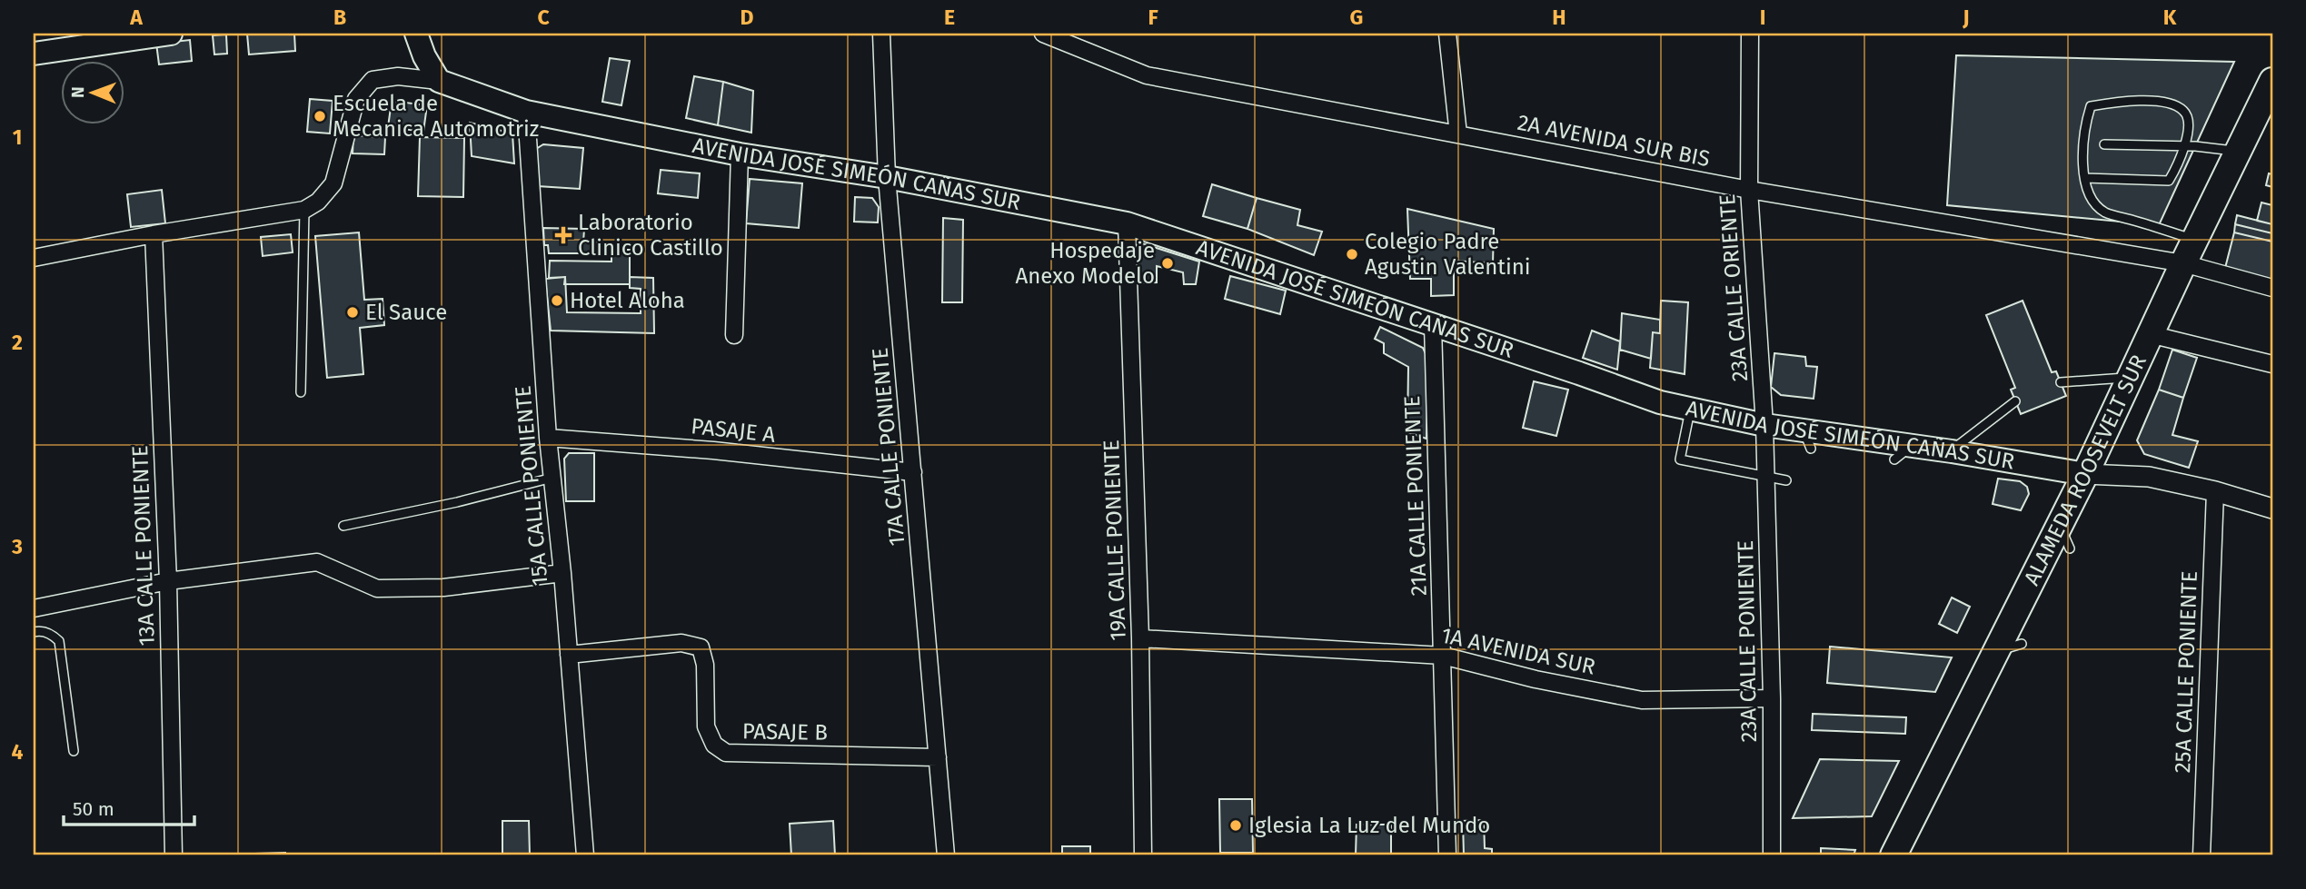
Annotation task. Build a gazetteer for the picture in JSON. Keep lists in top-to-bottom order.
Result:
{
  "streets": {
    "highway": ["ALAMEDA ROOSEVELT SUR"],
    "main road": ["AVENIDA JOSÉ SIMEÓN CAÑAS SUR"],
    "street": [
      "2A AVENIDA SUR BIS",
      "23A CALLE ORIENTE",
      "PASAJE A",
      "17A CALLE PONIENTE",
      "15A CALLE PONIENTE",
      "21A CALLE PONIENTE",
      "19A CALLE PONIENTE",
      "13A CALLE PONIENTE",
      "23A CALLE PONIENTE",
      "1A AVENIDA SUR",
      "25A CALLE PONIENTE",
      "PASAJE B"
    ]
  },
  "crossings": [
    ["2A AVENIDA SUR BIS", "23A CALLE ORIENTE"],
    ["2A AVENIDA SUR BIS", "ALAMEDA ROOSEVELT SUR"],
    ["AVENIDA JOSÉ SIMEÓN CAÑAS SUR", "23A CALLE ORIENTE"],
    ["AVENIDA JOSÉ SIMEÓN CAÑAS SUR", "17A CALLE PONIENTE"],
    ["AVENIDA JOSÉ SIMEÓN CAÑAS SUR", "ALAMEDA ROOSEVELT SUR"],
    ["AVENIDA JOSÉ SIMEÓN CAÑAS SUR", "15A CALLE PONIENTE"],
    ["AVENIDA JOSÉ SIMEÓN CAÑAS SUR", "21A CALLE PONIENTE"],
    ["AVENIDA JOSÉ SIMEÓN CAÑAS SUR", "19A CALLE PONIENTE"],
    ["AVENIDA JOSÉ SIMEÓN CAÑAS SUR", "23A CALLE PONIENTE"],
    ["AVENIDA JOSÉ SIMEÓN CAÑAS SUR", "25A CALLE PONIENTE"],
    ["23A CALLE ORIENTE", "23A CALLE PONIENTE"],
    ["PASAJE A", "17A CALLE PONIENTE"],
    ["PASAJE A", "15A CALLE PONIENTE"],
    ["17A CALLE PONIENTE", "PASAJE B"],
    ["15A CALLE PONIENTE", "PASAJE B"],
    ["21A CALLE PONIENTE", "1A AVENIDA SUR"],
    ["19A CALLE PONIENTE", "1A AVENIDA SUR"],
    ["23A CALLE PONIENTE", "1A AVENIDA SUR"]
  ],
  "places": {
    "other": [
      "Escuela de Mecanica Automotriz",
      "Colegio Padre Agustin Valentini",
      "Hospedaje Anexo Modelo",
      "Hotel Aloha",
      "El Sauce",
      "Iglesia La Luz del Mundo"
    ],
    "health": ["Laboratorio Clinico Castillo"]
  },
  "scale_bar": "50 m",
  "north": "left",
  "grid": {
    "columns": [
      "A",
      "B",
      "C",
      "D",
      "E",
      "F",
      "G",
      "H",
      "I",
      "J",
      "K"
    ],
    "rows": [
      "1",
      "2",
      "3",
      "4"
    ]
  }
}
